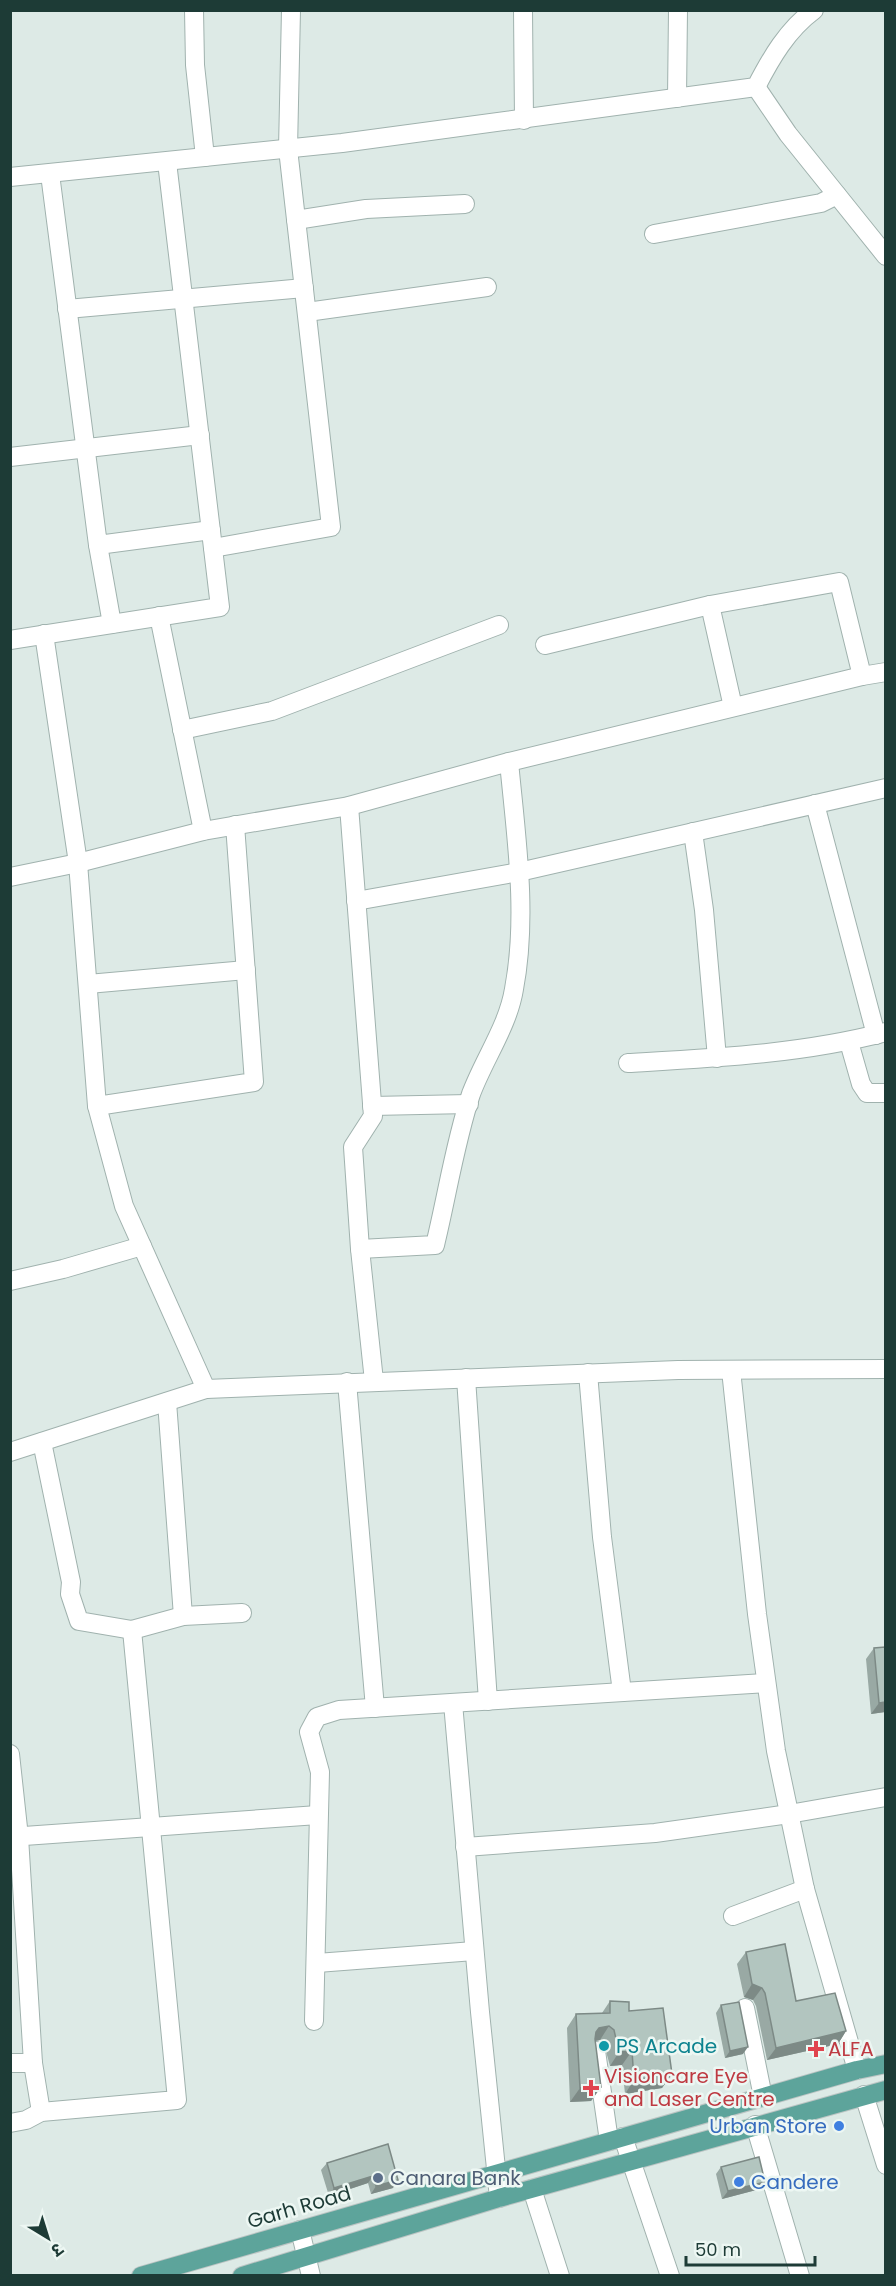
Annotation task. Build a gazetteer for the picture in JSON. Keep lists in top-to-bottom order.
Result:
{
  "streets": {
    "main road": ["Garh Road"]
  },
  "places": {
    "other": [
      "PS Arcade",
      "Urban Store",
      "Canara Bank",
      "Candere"
    ],
    "health": ["ALFA", "Visioncare Eye and Laser Centre"]
  },
  "scale_bar": "50 m",
  "north": "bottom right"
}
